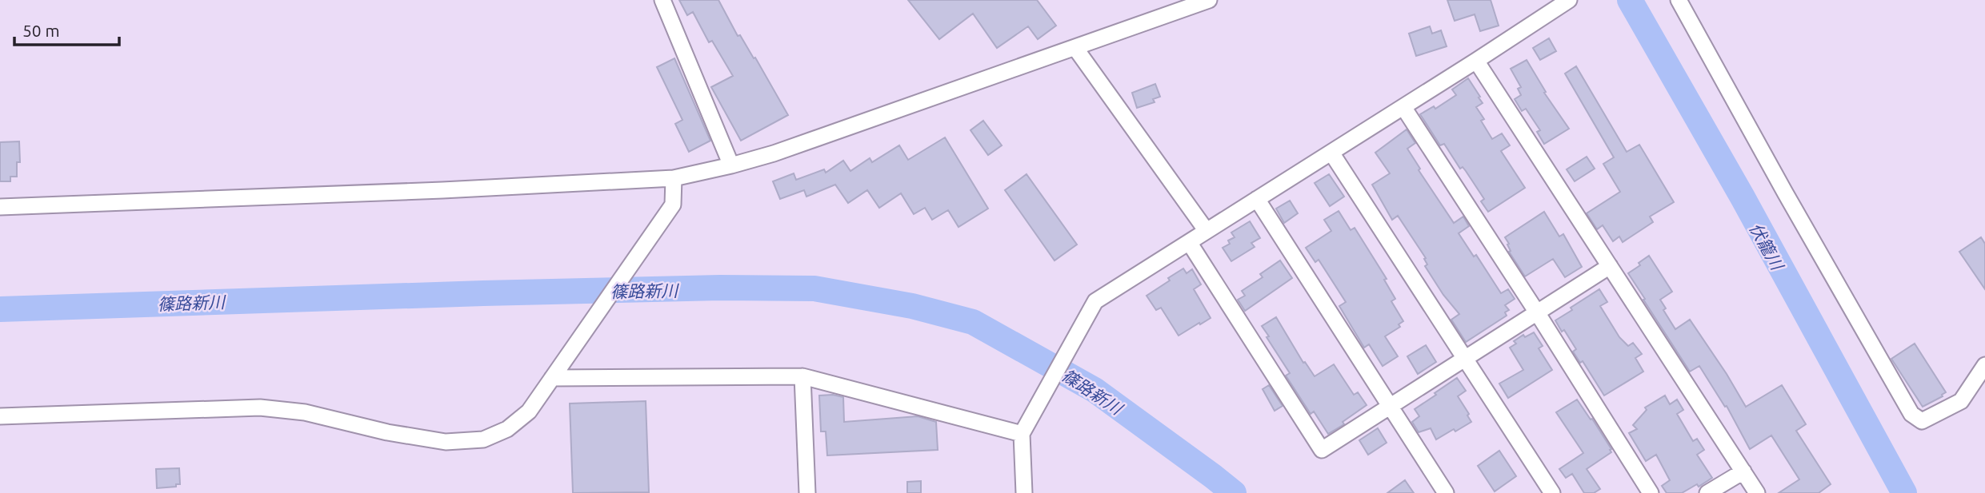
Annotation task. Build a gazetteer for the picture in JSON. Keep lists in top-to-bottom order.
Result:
{
  "water": ["伏籠川", "篠路新川"],
  "scale_bar": "50 m"
}
